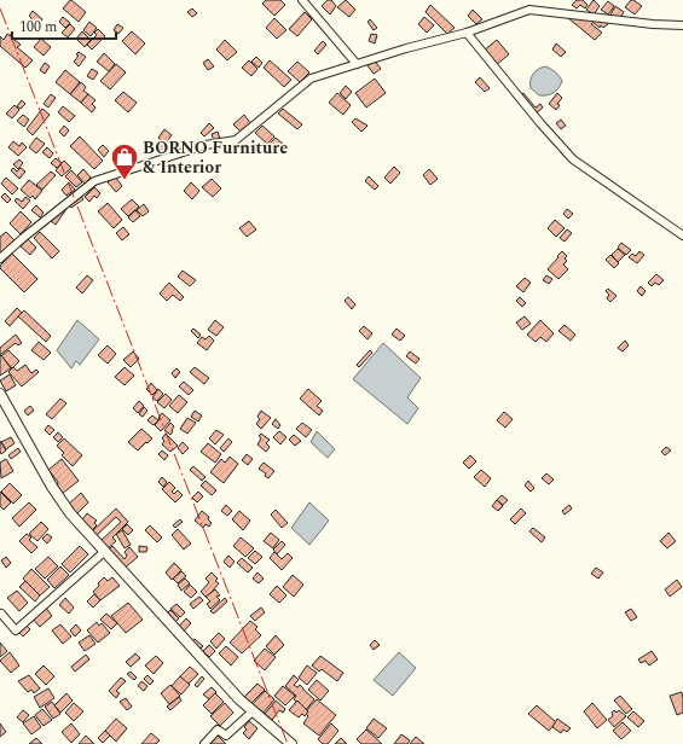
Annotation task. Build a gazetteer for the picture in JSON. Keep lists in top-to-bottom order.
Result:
{
  "places": {
    "shop": ["BORNO Furniture & Interior"]
  },
  "scale_bar": "100 m"
}
